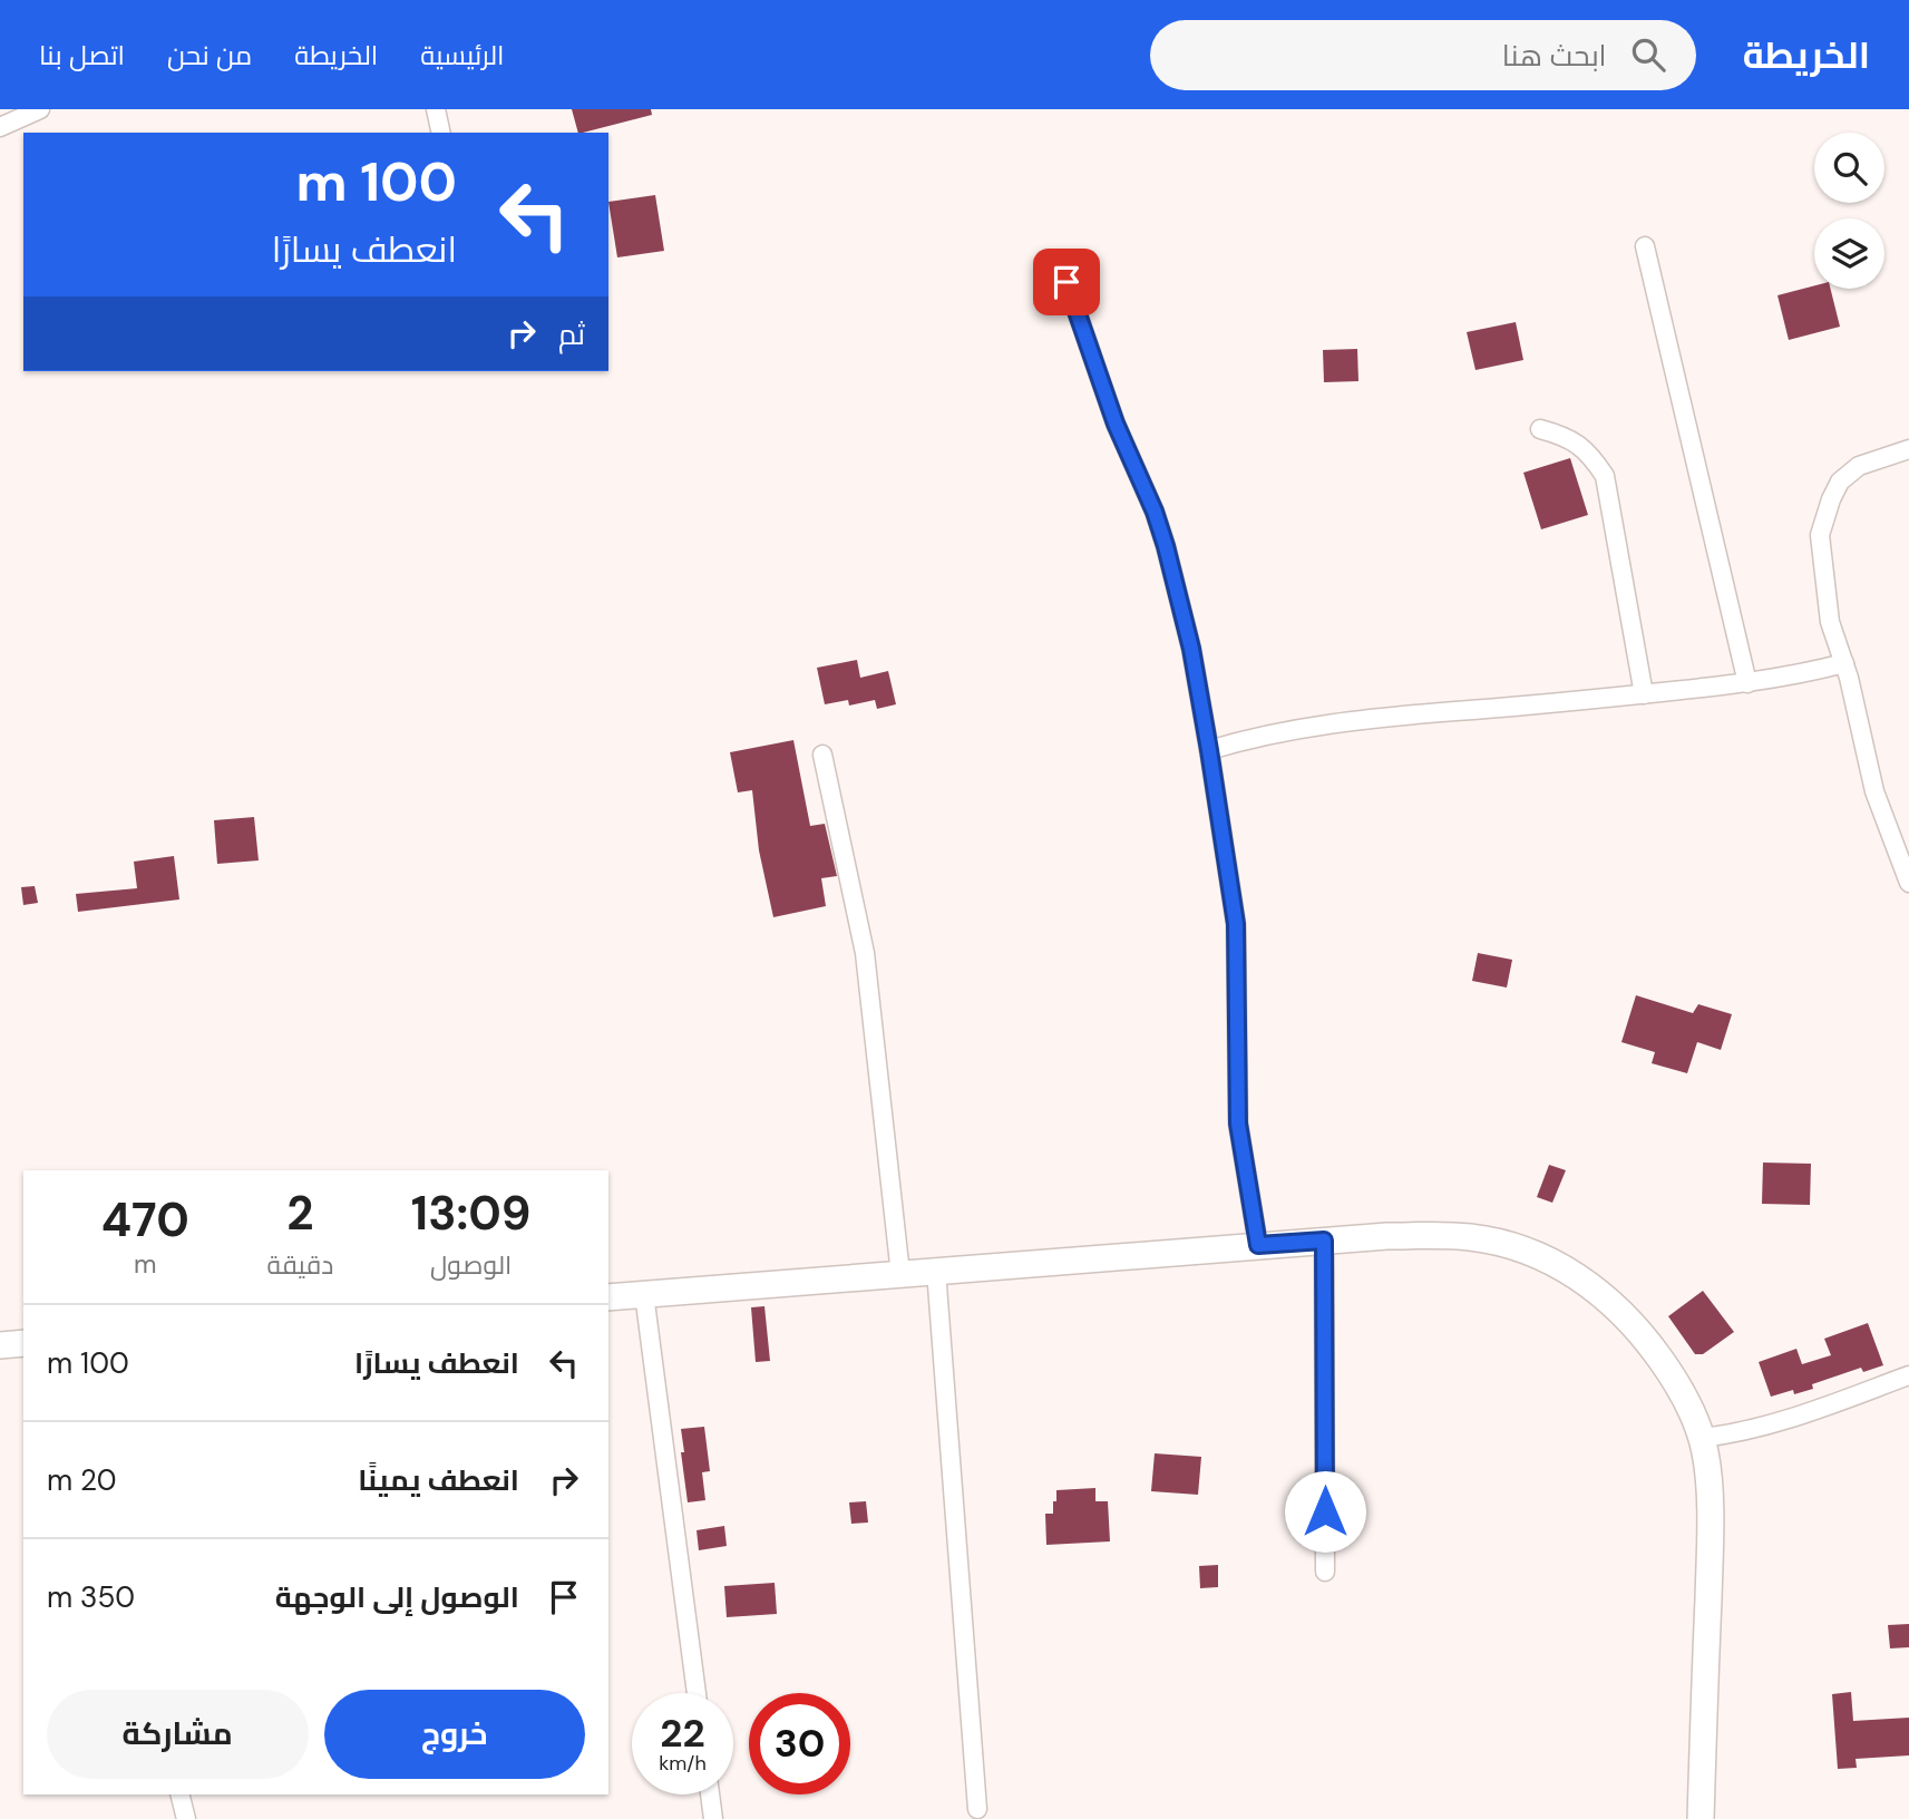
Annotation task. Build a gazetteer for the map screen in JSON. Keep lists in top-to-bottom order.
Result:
{
  "page": {
    "header": "الخريطة",
    "search": "ابحث هنا",
    "nav": [
      "الرئيسية",
      "الخريطة",
      "من نحن",
      "اتصل بنا"
    ],
    "turn": ["100 m", "انعطف يسارًا"],
    "then": "ثم",
    "eta": [
      "13:09",
      "الوصول",
      "2",
      "دقيقة",
      "470",
      "m"
    ],
    "list": [
      {
        "name": "انعطف يسارًا",
        "value": "100 m"
      },
      {
        "name": "انعطف يمينًا",
        "value": "20 m"
      },
      {
        "name": "الوصول إلى الوجهة",
        "value": "350 m"
      }
    ],
    "buttons": ["خروج", "مشاركة"],
    "speed": "22 km/h",
    "limit": "30"
  }
}
